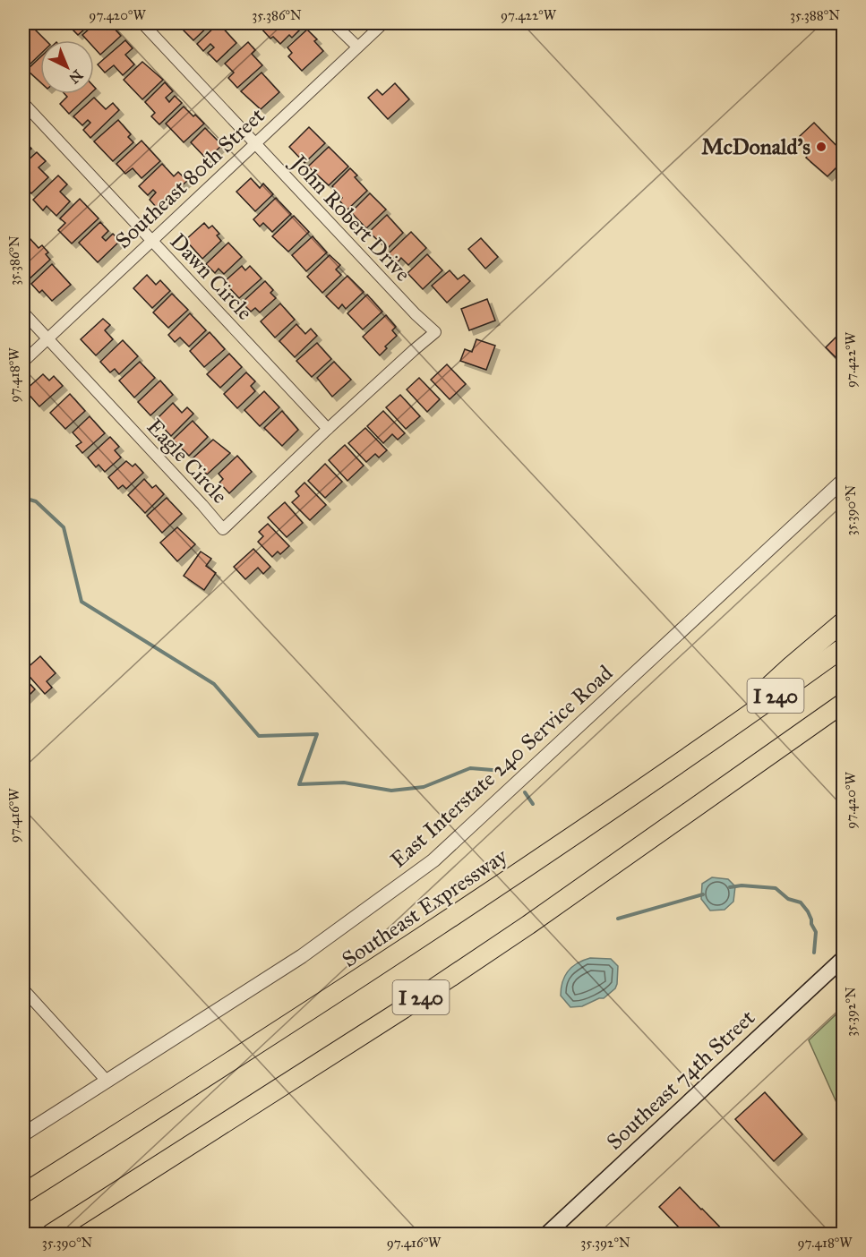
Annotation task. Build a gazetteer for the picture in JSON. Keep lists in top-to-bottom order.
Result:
{
  "streets": {
    "highway": ["I 240", "Southeast Expressway"],
    "main road": ["Southeast 74th Street"],
    "street": [
      "Southeast 80th Street",
      "John Robert Drive",
      "Dawn Circle",
      "Eagle Circle",
      "East Interstate 240 Service Road"
    ]
  },
  "crossings": [
    ["Southeast 80th Street", "John Robert Drive"],
    ["Southeast 80th Street", "Dawn Circle"],
    ["Southeast 80th Street", "Eagle Circle"],
    ["John Robert Drive", "Dawn Circle"],
    ["John Robert Drive", "Eagle Circle"],
    ["Dawn Circle", "Eagle Circle"]
  ],
  "places": ["McDonald's"],
  "north": "bottom right",
  "coordinates": [
    "97.420°W",
    "35.386°N",
    "97.422°W",
    "35.388°N",
    "97.418°W",
    "35.390°N",
    "97.416°W",
    "35.392°N"
  ]
}
